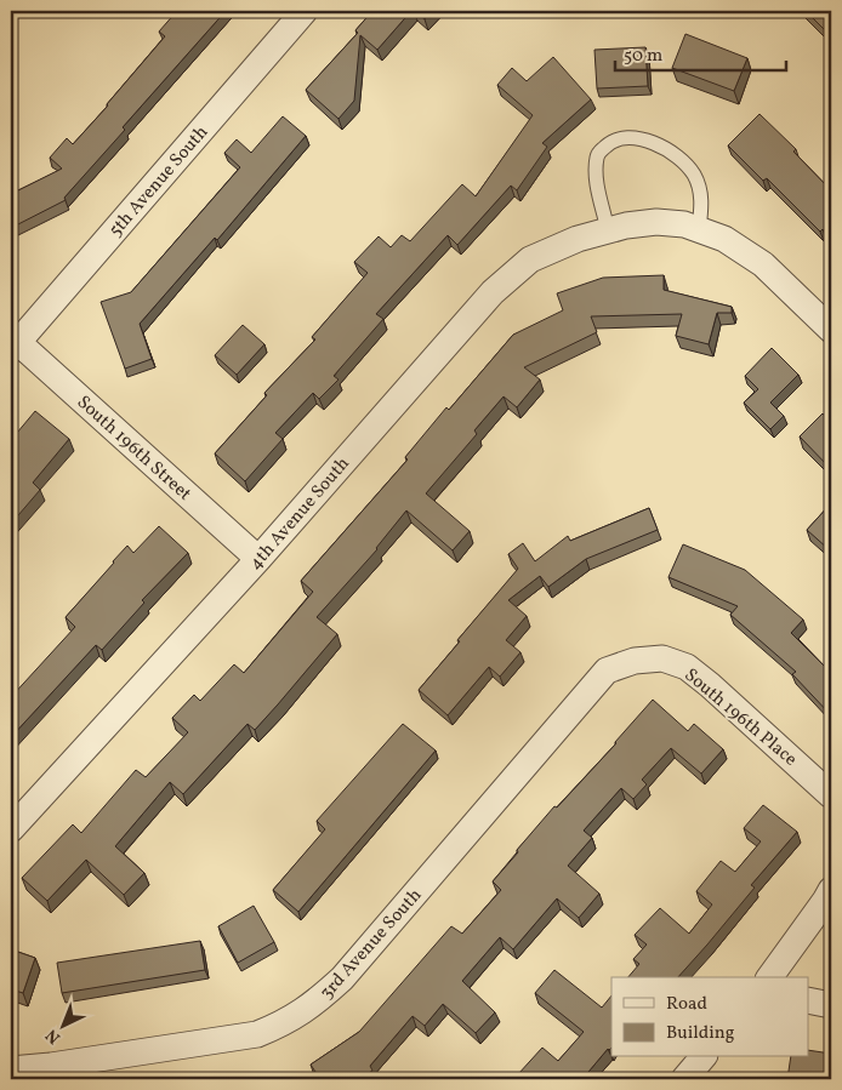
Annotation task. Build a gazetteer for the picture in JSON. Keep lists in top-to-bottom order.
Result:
{
  "streets": {
    "street": [
      "5th Avenue South",
      "South 196th Street",
      "4th Avenue South",
      "South 196th Place",
      "3rd Avenue South"
    ]
  },
  "crossings": [
    ["5th Avenue South", "South 196th Street"],
    ["South 196th Street", "4th Avenue South"],
    ["South 196th Place", "3rd Avenue South"]
  ],
  "legend": ["Road", "Building"],
  "scale_bar": "50 m",
  "north": "bottom left"
}
